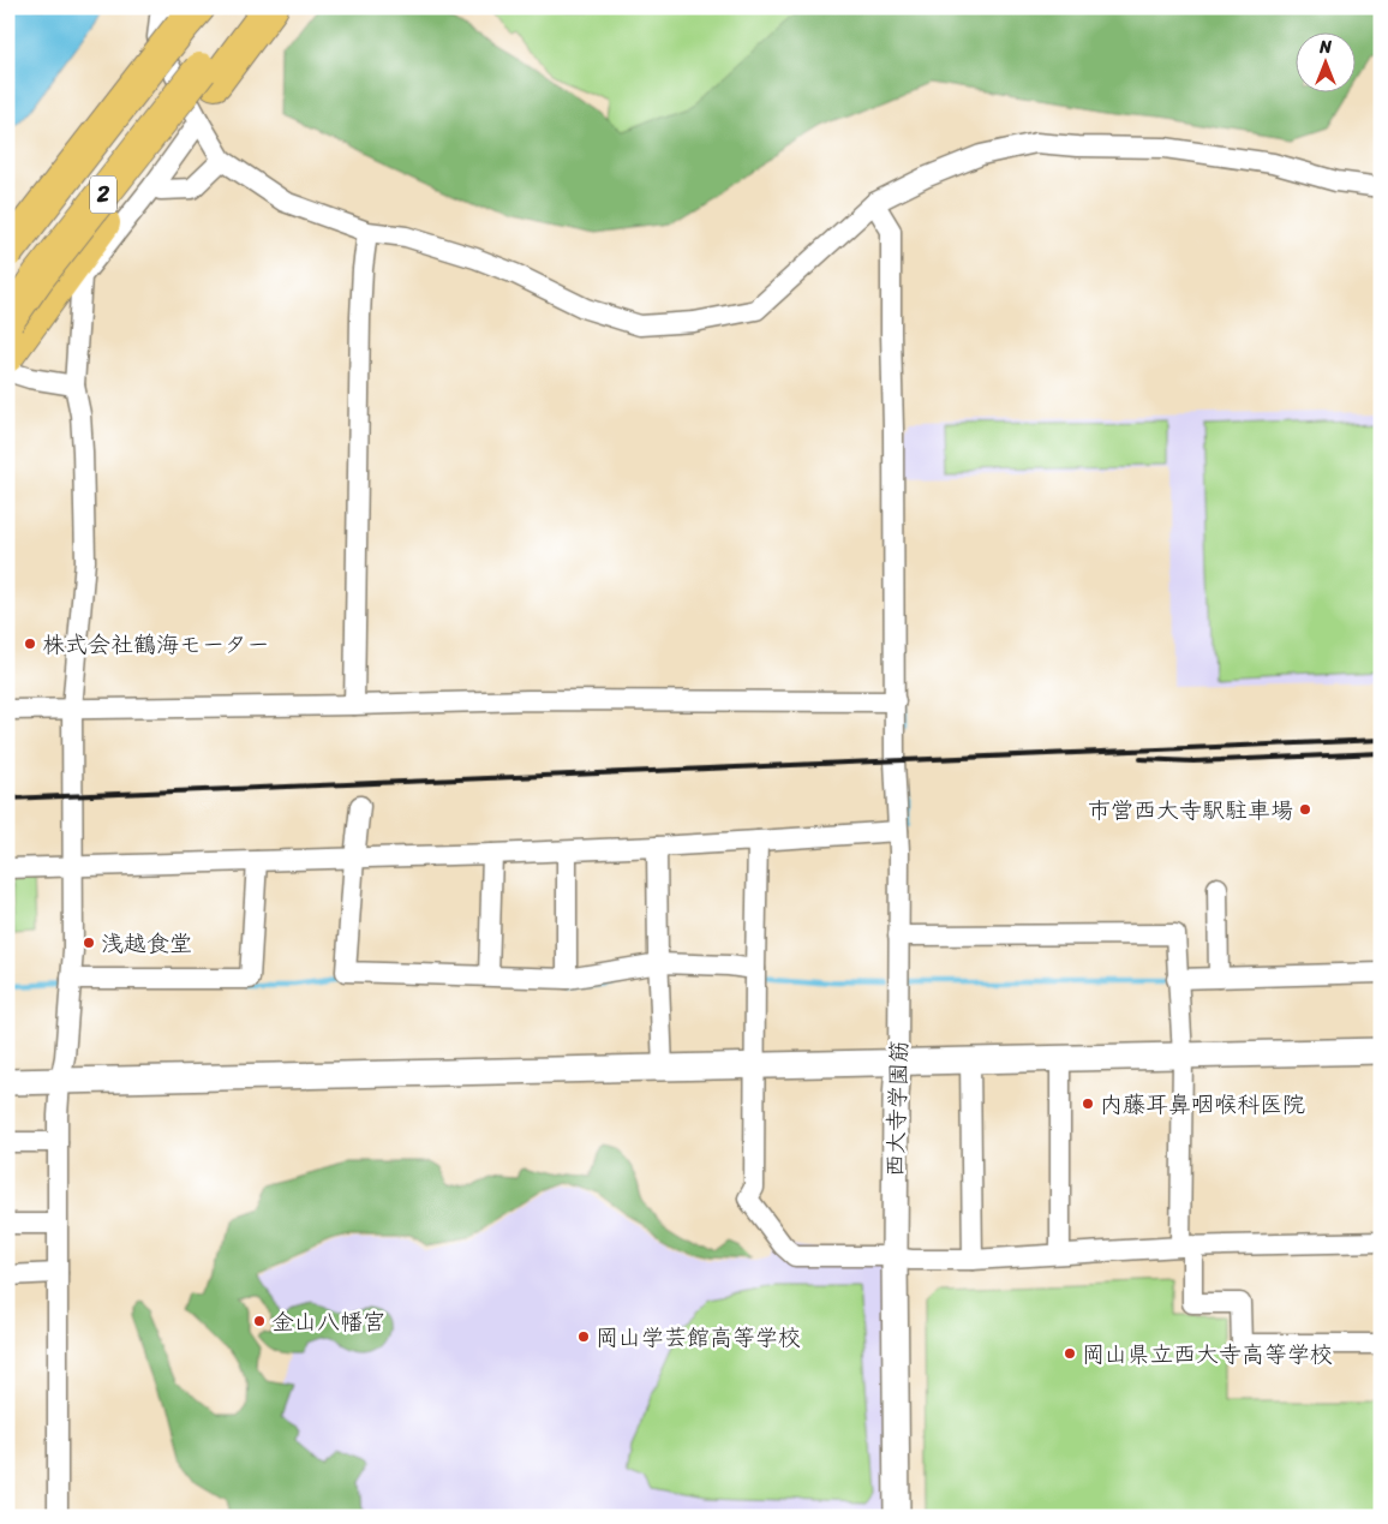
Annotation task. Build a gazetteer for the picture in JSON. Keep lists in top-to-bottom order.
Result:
{
  "streets": {
    "highway": ["2"],
    "street": ["西大寺学園筋"]
  },
  "places": [
    "株式会社鶴海モーター",
    "市営西大寺駅駐車場",
    "浅越食堂",
    "内藤耳鼻咽喉科医院",
    "金山八幡宮",
    "岡山学芸館高等学校",
    "岡山県立西大寺高等学校"
  ],
  "north": "top"
}
